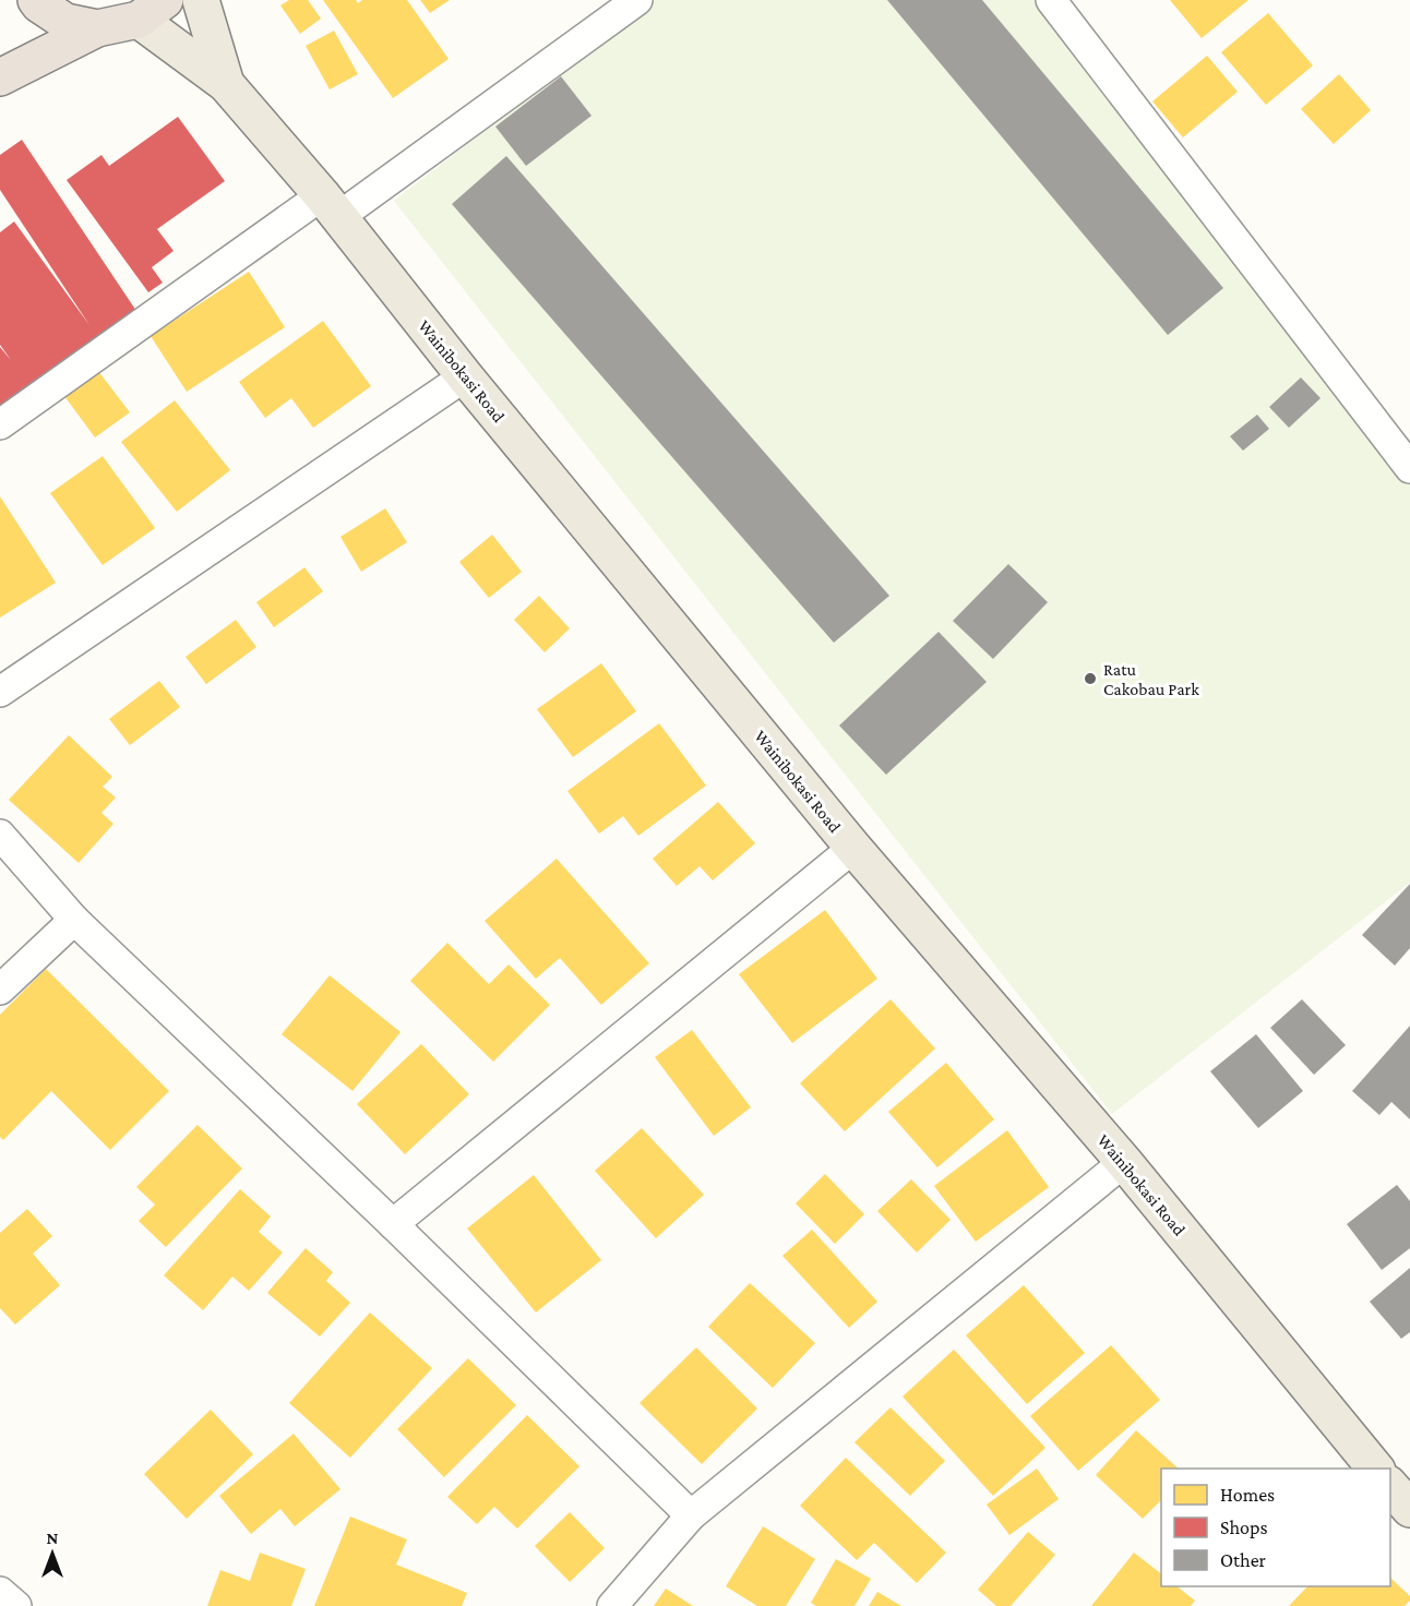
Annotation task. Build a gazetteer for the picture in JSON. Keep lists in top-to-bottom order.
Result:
{
  "streets": {
    "main road": ["Wainibokasi Road"]
  },
  "places": ["Ratu Cakobau Park"],
  "legend": ["Homes", "Shops", "Other"],
  "north": "top"
}
